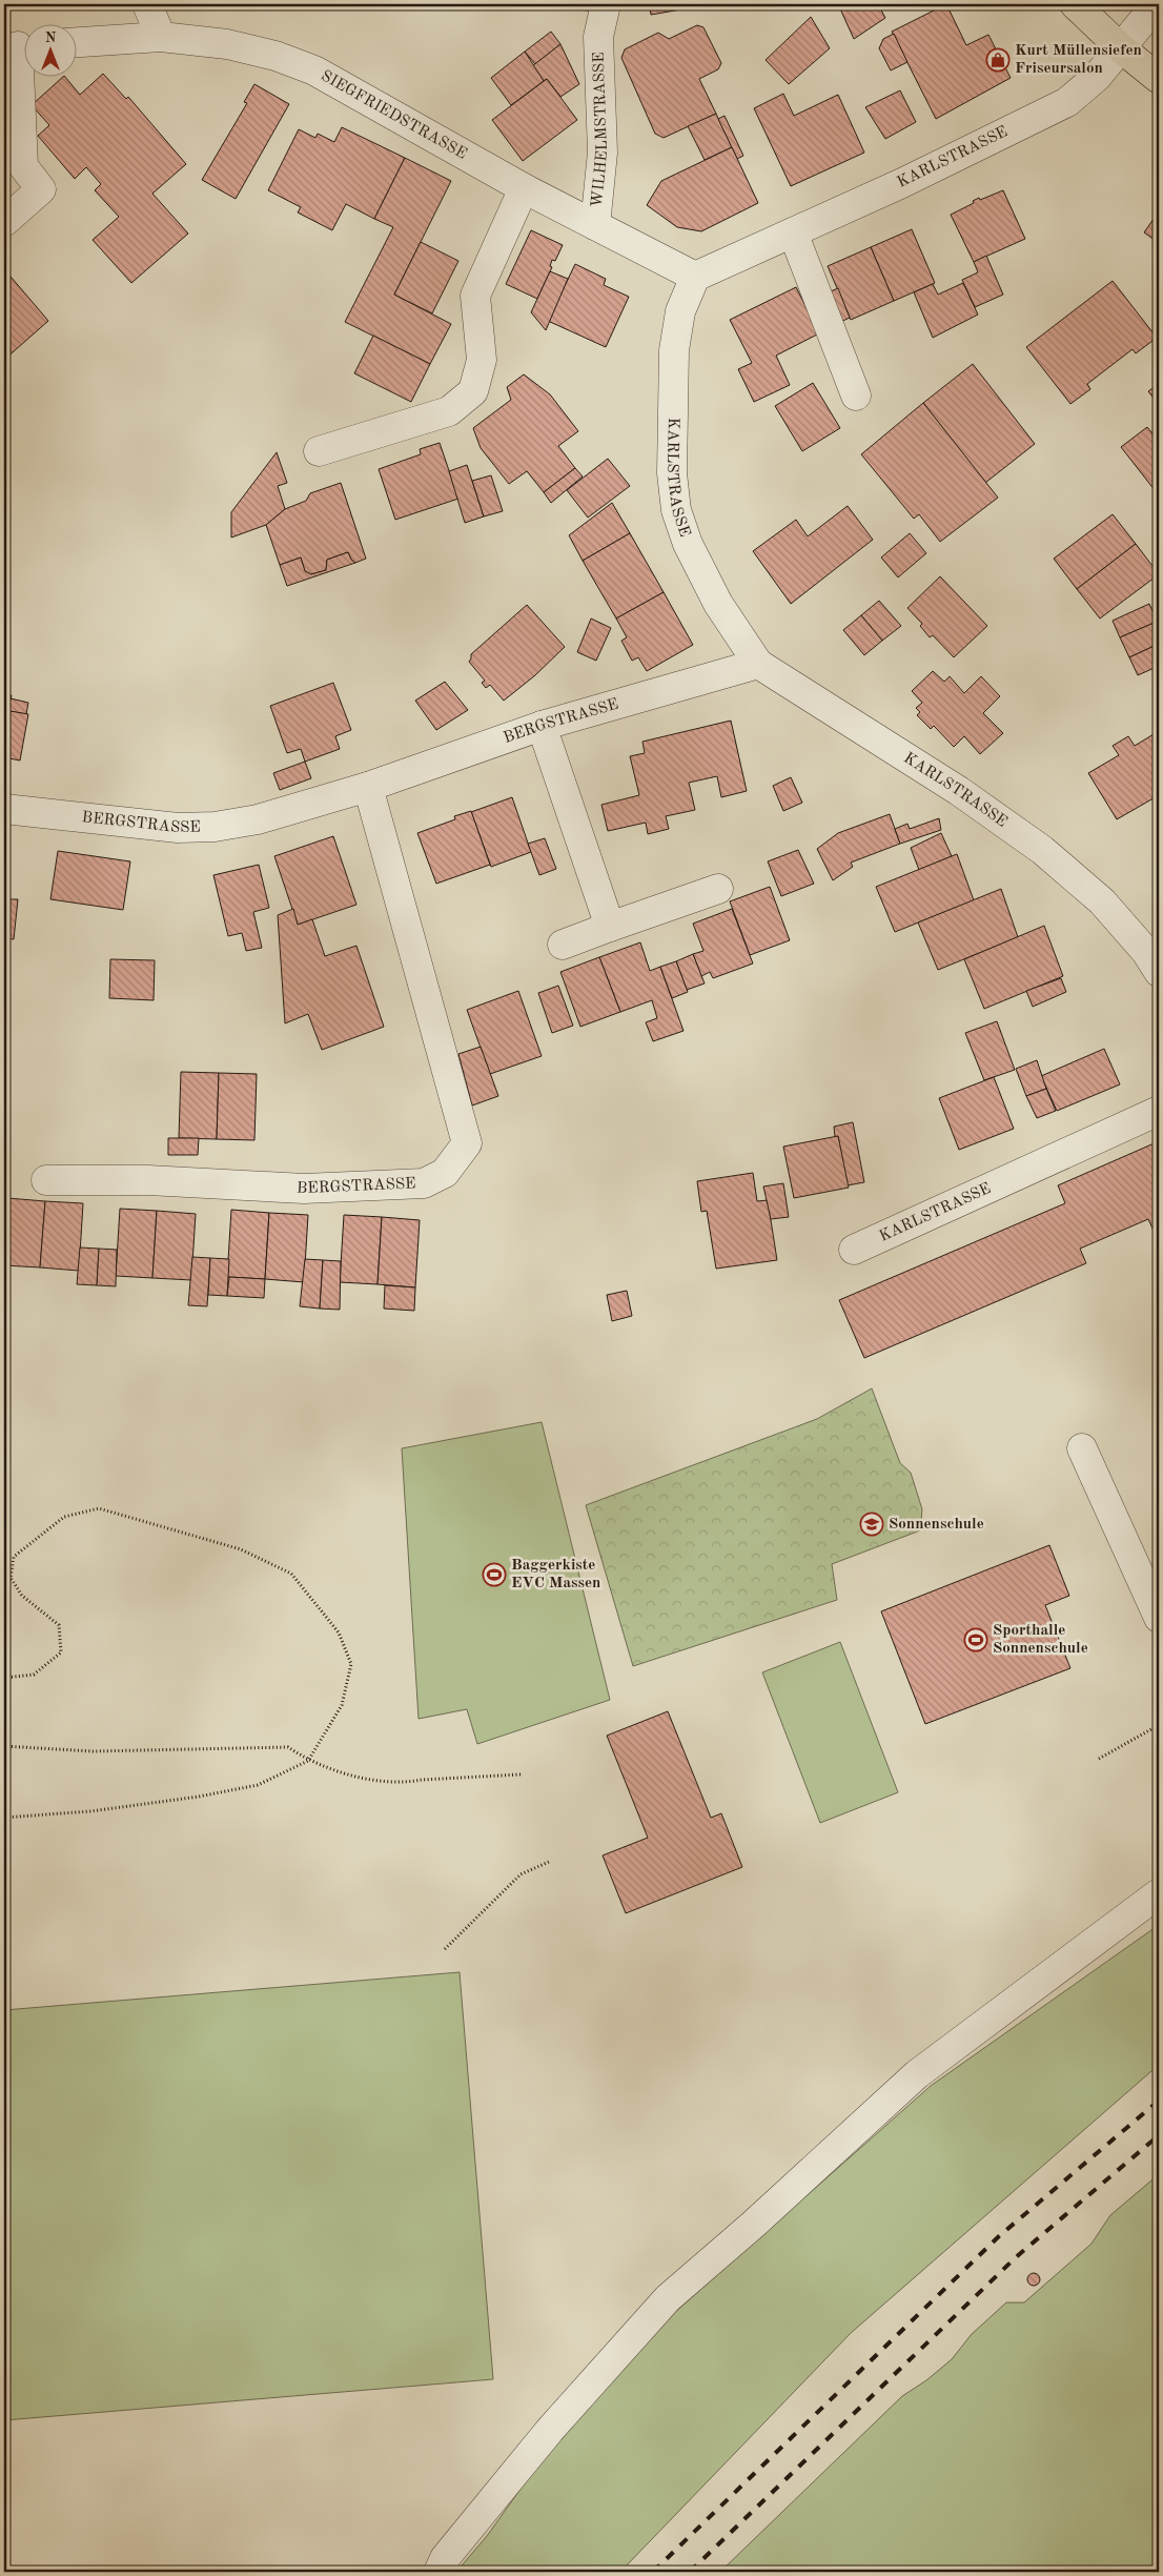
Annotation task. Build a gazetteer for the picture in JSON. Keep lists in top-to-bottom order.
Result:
{
  "streets": {
    "street": [
      "SIEGFRIEDSTRASSE",
      "WILHELMSTRASSE",
      "KARLSTRASSE",
      "BERGSTRASSE"
    ]
  },
  "crossings": [
    ["SIEGFRIEDSTRASSE", "WILHELMSTRASSE"],
    ["SIEGFRIEDSTRASSE", "KARLSTRASSE"],
    ["KARLSTRASSE", "BERGSTRASSE"]
  ],
  "places": {
    "shop": ["Kurt Müllensiefen Friseursalon"],
    "school or university": ["Sonnenschule"],
    "sports": ["Baggerkiste EVC Massen", "Sporthalle Sonnenschule"]
  },
  "north": "top"
}
